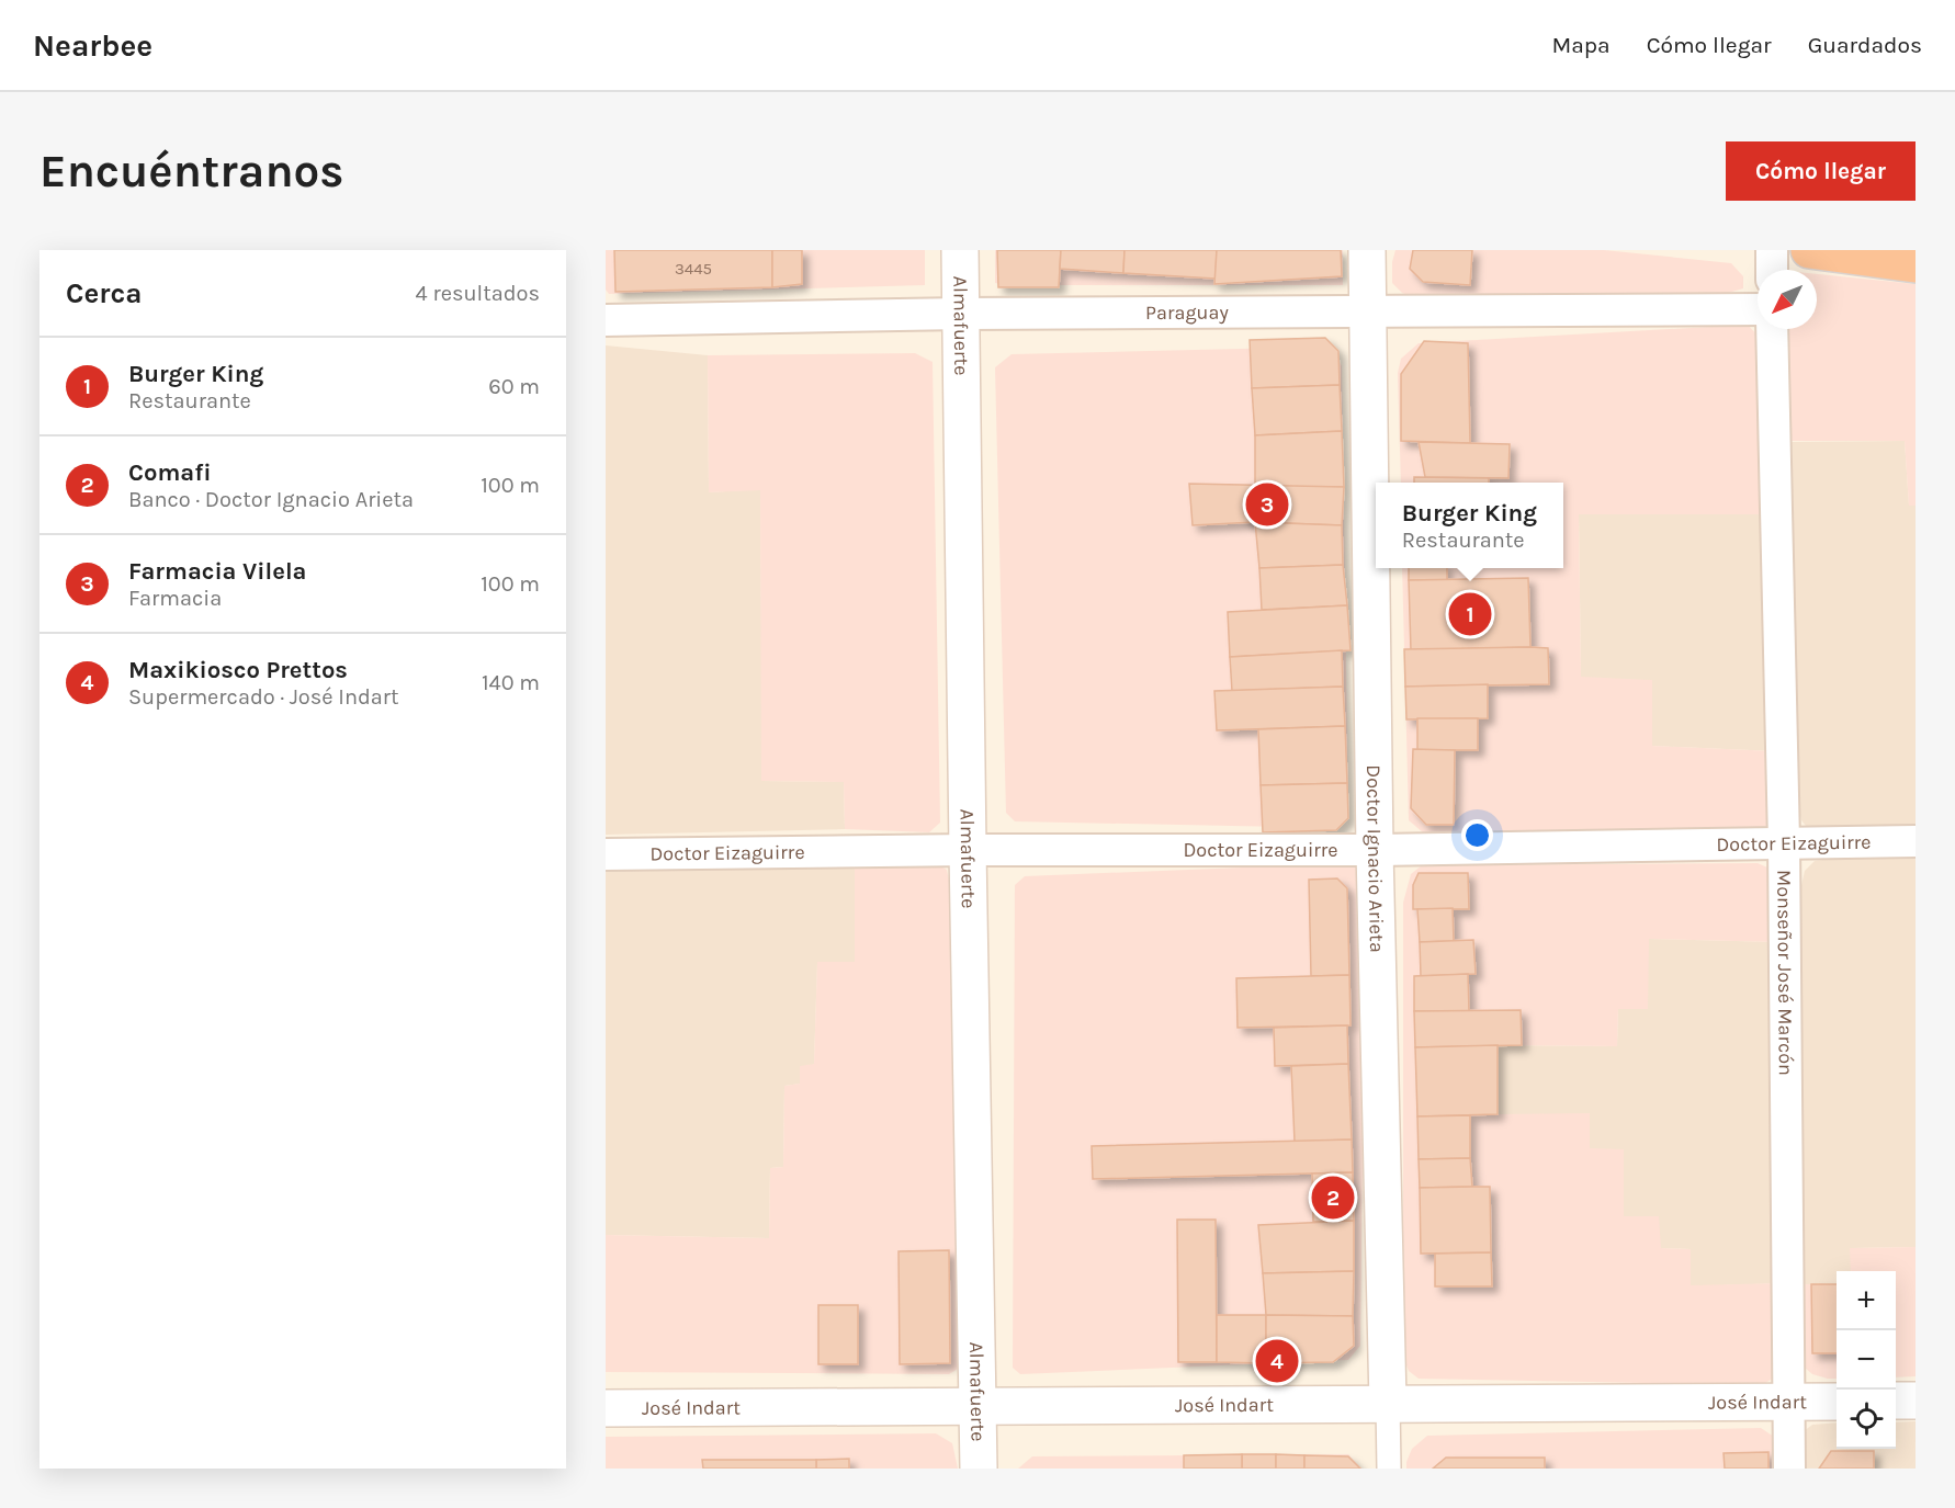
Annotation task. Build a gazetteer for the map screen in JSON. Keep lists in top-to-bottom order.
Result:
{
  "streets": {
    "street": [
      "Paraguay",
      "Almafuerte",
      "Doctor Eizaguirre",
      "Doctor Ignacio Arieta",
      "Monseñor José Marcón",
      "José Indart"
    ]
  },
  "crossings": [
    ["Paraguay", "Almafuerte"],
    ["Paraguay", "Doctor Ignacio Arieta"],
    ["Almafuerte", "Doctor Eizaguirre"],
    ["Almafuerte", "José Indart"],
    ["Doctor Eizaguirre", "Doctor Ignacio Arieta"],
    ["Doctor Eizaguirre", "Monseñor José Marcón"],
    ["Doctor Ignacio Arieta", "José Indart"],
    ["Monseñor José Marcón", "José Indart"]
  ],
  "house_numbers": ["3445"],
  "north": "bottom left",
  "page": {
    "header": "Nearbee",
    "nav": ["Mapa", "Cómo llegar", "Guardados"],
    "buttons": "Cómo llegar",
    "title": "Encuéntranos",
    "heading": ["Cerca", "4 resultados"],
    "list": [
      {
        "mark": "1",
        "name": "Burger King",
        "note": "Restaurante",
        "value": "60 m"
      },
      {
        "mark": "2",
        "name": "Comafi",
        "note": "Banco · Doctor Ignacio Arieta",
        "value": "100 m"
      },
      {
        "mark": "3",
        "name": "Farmacia Vilela",
        "note": "Farmacia",
        "value": "100 m"
      },
      {
        "mark": "4",
        "name": "Maxikiosco Prettos",
        "note": "Supermercado · José Indart",
        "value": "140 m"
      }
    ],
    "pins": [
      "3",
      "1",
      "2",
      "4"
    ],
    "popup": ["Burger King", "Restaurante"],
    "map_buttons": ["+", "−"]
  }
}
